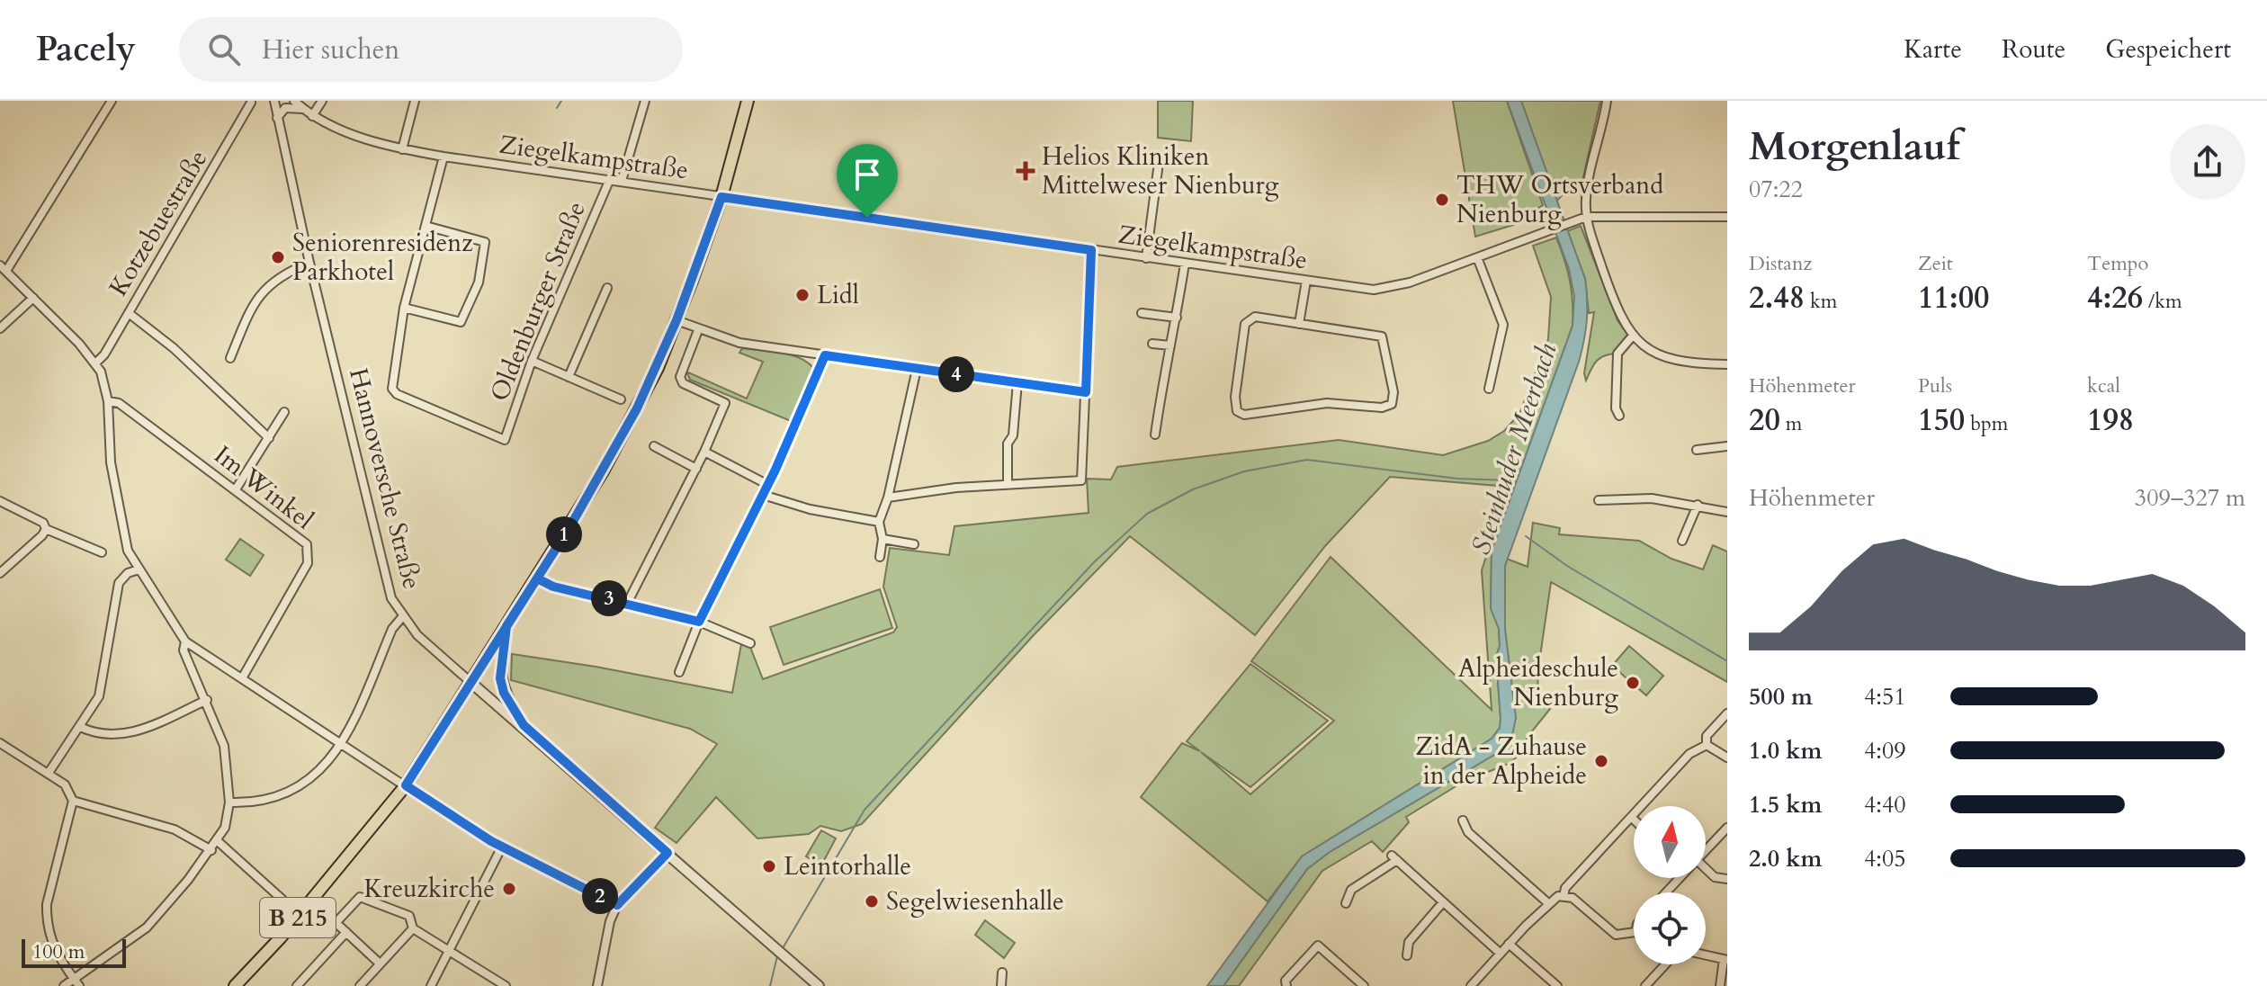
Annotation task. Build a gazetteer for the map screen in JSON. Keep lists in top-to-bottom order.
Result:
{
  "streets": {
    "main road": ["B 215"],
    "street": [
      "Ziegelkampstraße",
      "Kotzebuestraße",
      "Oldenburger Straße",
      "Hannoversche Straße",
      "Im Winkel"
    ]
  },
  "crossings": [
    ["Ziegelkampstraße", "Oldenburger Straße"],
    ["Ziegelkampstraße", "B 215"],
    ["Hannoversche Straße", "B 215"]
  ],
  "water": ["Steinhuder Meerbach"],
  "places": {
    "health": ["Helios Kliniken Mittelweser Nienburg"],
    "other": [
      "THW Ortsverband Nienburg",
      "Seniorenresidenz Parkhotel",
      "Lidl",
      "Alpheideschule Nienburg",
      "ZidA - Zuhause in der Alpheide",
      "Leintorhalle",
      "Kreuzkirche",
      "Segelwiesenhalle"
    ]
  },
  "scale_bar": "100 m",
  "north": "top",
  "page": {
    "header": "Pacely",
    "search": "Hier suchen",
    "nav": ["Karte", "Route", "Gespeichert"],
    "heading": ["Morgenlauf", "07:22"],
    "stats": [
      ["Distanz", "2.48 km"],
      ["Zeit", "11:00"],
      ["Tempo", "4:26 /km"],
      ["Höhenmeter", "20 m"],
      ["Puls", "150 bpm"],
      ["kcal", "198"]
    ],
    "pins": [
      "4",
      "1",
      "3",
      "2"
    ],
    "chart": ["Höhenmeter", "309–327 m"],
    "list": [
      {
        "name": "500 m",
        "note": "4:51"
      },
      {
        "name": "1.0 km",
        "note": "4:09"
      },
      {
        "name": "1.5 km",
        "note": "4:40"
      },
      {
        "name": "2.0 km",
        "note": "4:05"
      }
    ],
    "scale": "100 m"
  }
}
